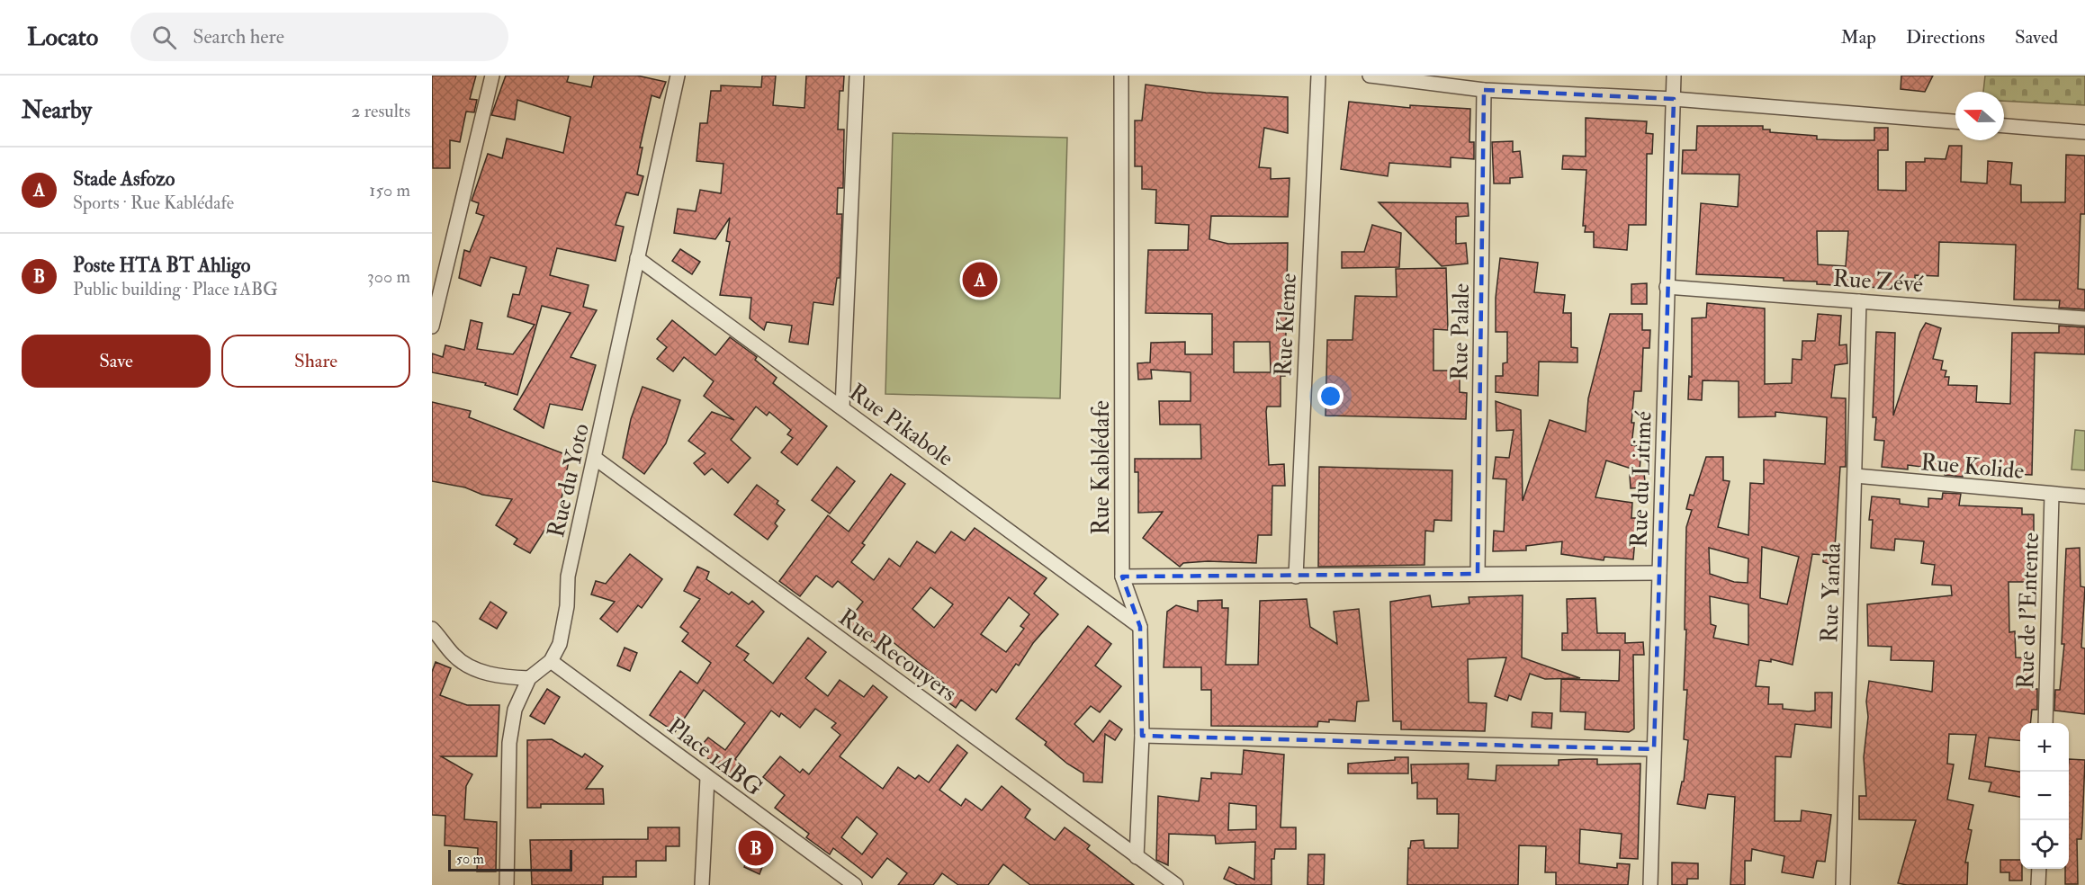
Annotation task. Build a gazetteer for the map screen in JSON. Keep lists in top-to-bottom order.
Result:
{
  "streets": {
    "street": [
      "Rue Zévé",
      "Rue Kleme",
      "Rue Palale",
      "Rue Pikabole",
      "Rue Kolide",
      "Rue Kablédafe",
      "Rue du Litimé",
      "Rue du Yoto",
      "Rue Yanda",
      "Rue de l'Entente",
      "Rue Recouyers",
      "Place 1ABG"
    ]
  },
  "crossings": [
    ["Rue Zévé", "Rue du Litimé"],
    ["Rue Zévé", "Rue Yanda"],
    ["Rue Pikabole", "Rue Kablédafe"],
    ["Rue Pikabole", "Rue du Yoto"],
    ["Rue Kolide", "Rue Yanda"],
    ["Rue Kolide", "Rue de l'Entente"],
    ["Rue Kablédafe", "Rue Recouyers"],
    ["Rue du Yoto", "Rue Recouyers"],
    ["Rue du Yoto", "Place 1ABG"]
  ],
  "scale_bar": "50 m",
  "north": "left",
  "page": {
    "header": "Locato",
    "search": "Search here",
    "nav": ["Map", "Directions", "Saved"],
    "heading": ["Nearby", "2 results"],
    "list": [
      {
        "mark": "A",
        "name": "Stade Asfozo",
        "note": "Sports · Rue Kablédafe",
        "value": "150 m"
      },
      {
        "mark": "B",
        "name": "Poste HTA BT Ahligo",
        "note": "Public building · Place 1ABG",
        "value": "300 m"
      }
    ],
    "pins": ["A", "B"],
    "buttons": ["Save", "Share"],
    "map_buttons": ["+", "−"],
    "scale": "50 m"
  }
}
